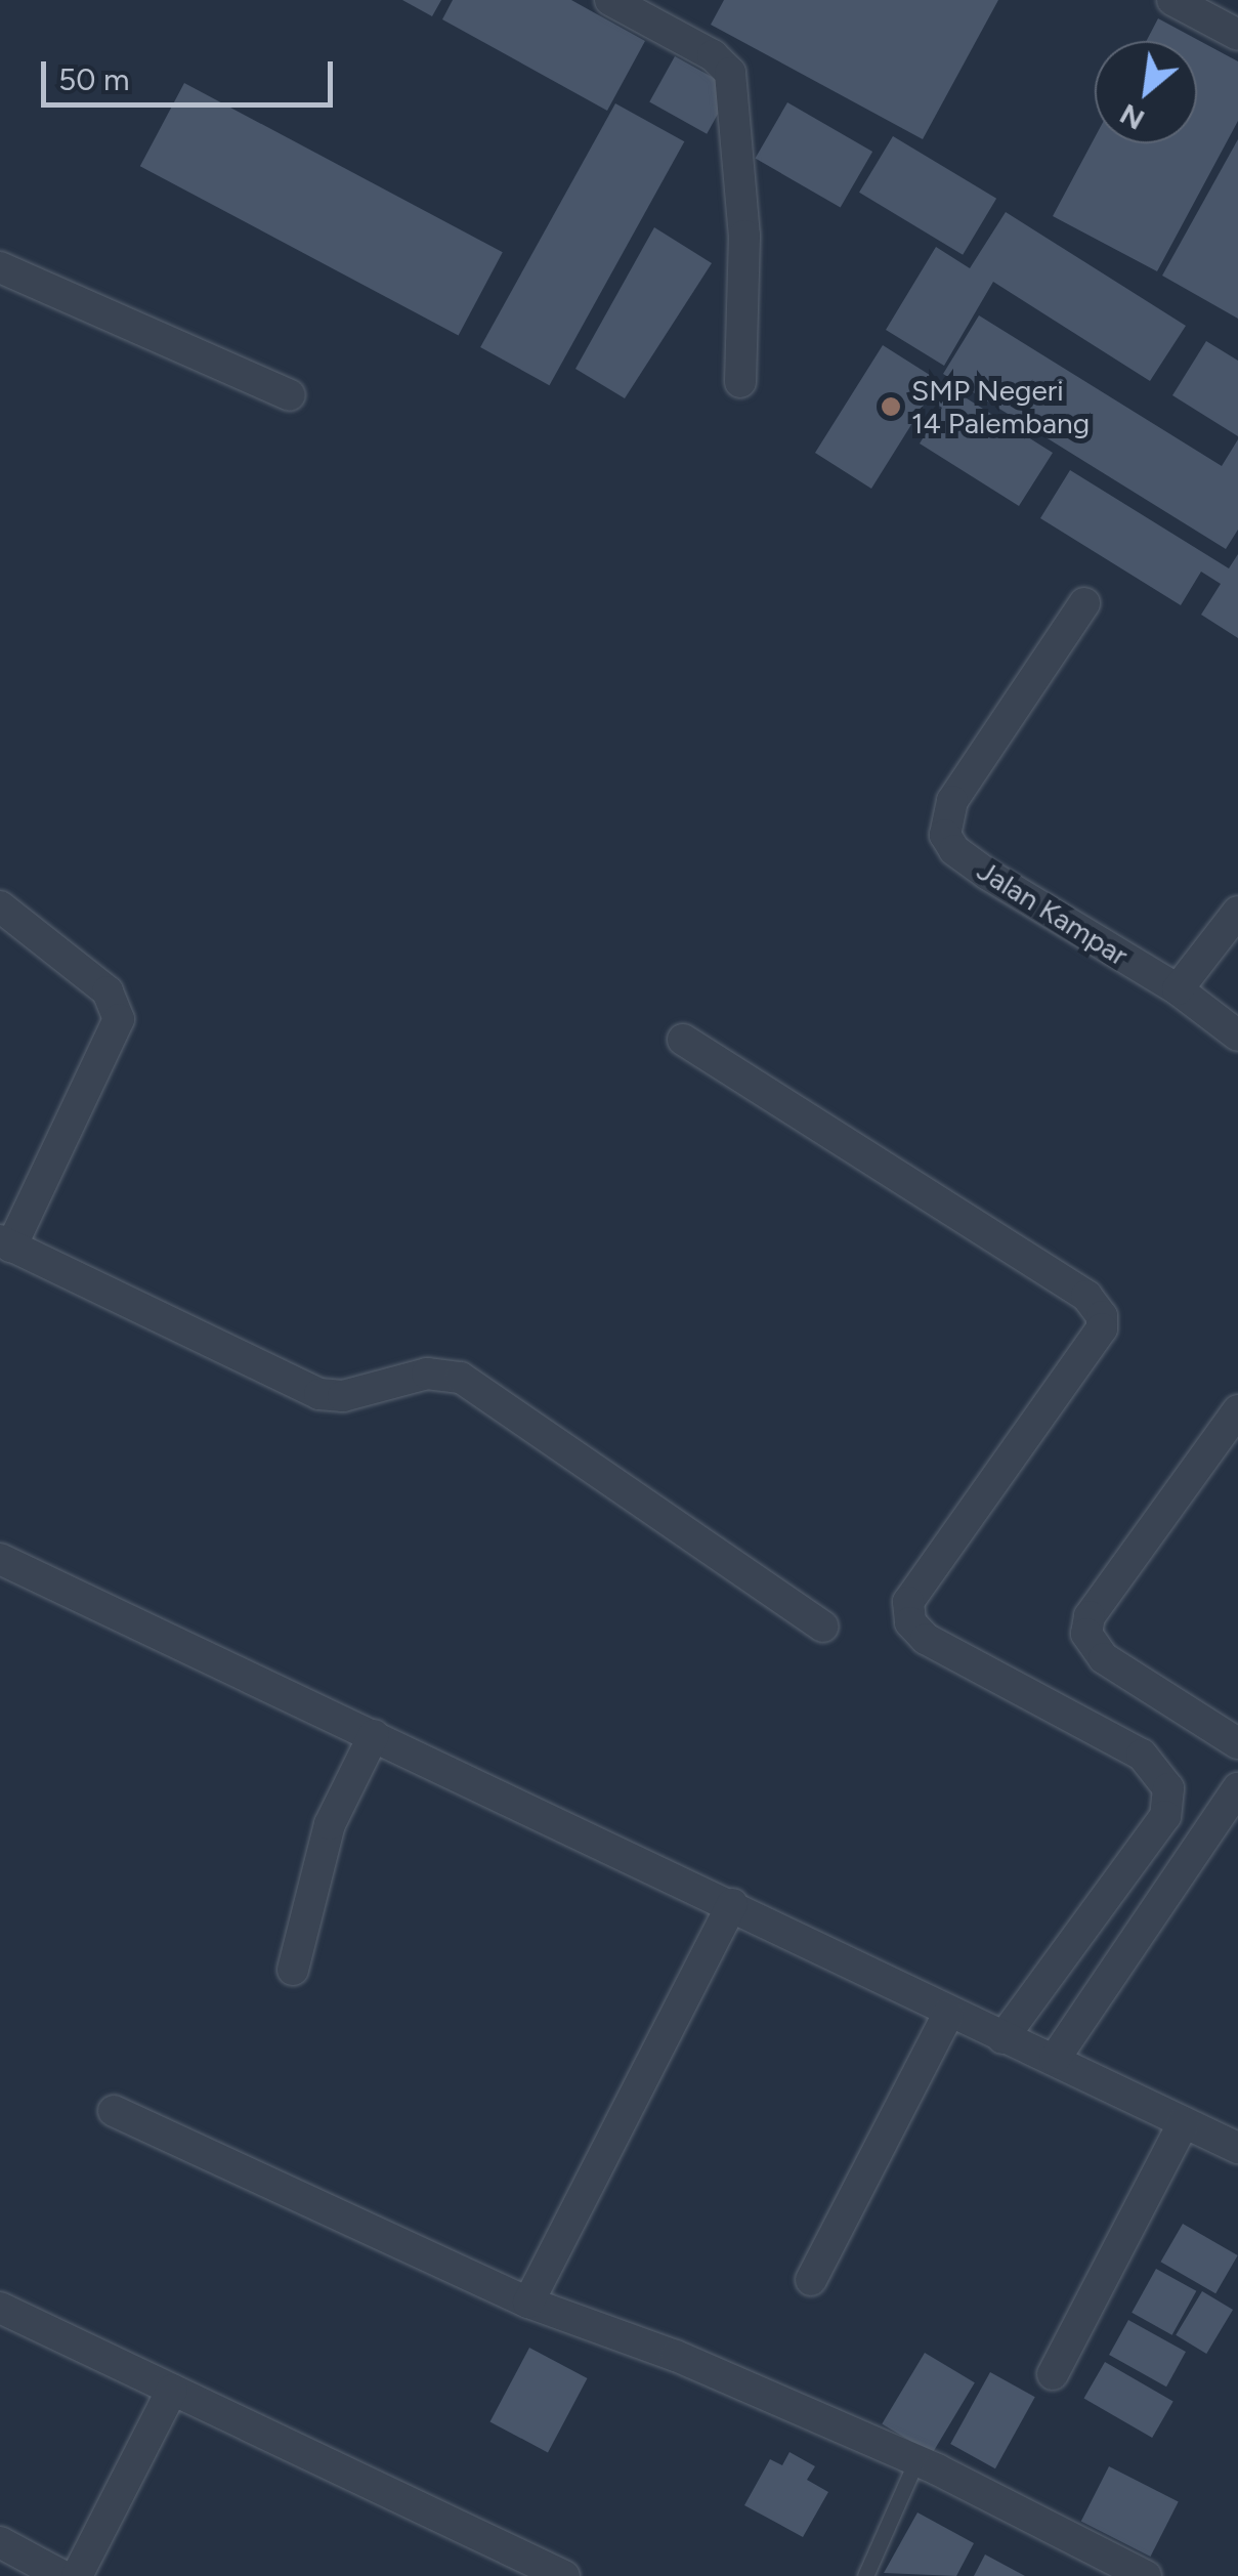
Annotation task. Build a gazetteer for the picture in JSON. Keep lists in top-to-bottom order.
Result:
{
  "streets": {
    "street": ["Jalan Kampar"]
  },
  "places": ["SMP Negeri 14 Palembang"],
  "scale_bar": "50 m",
  "north": "bottom left"
}
